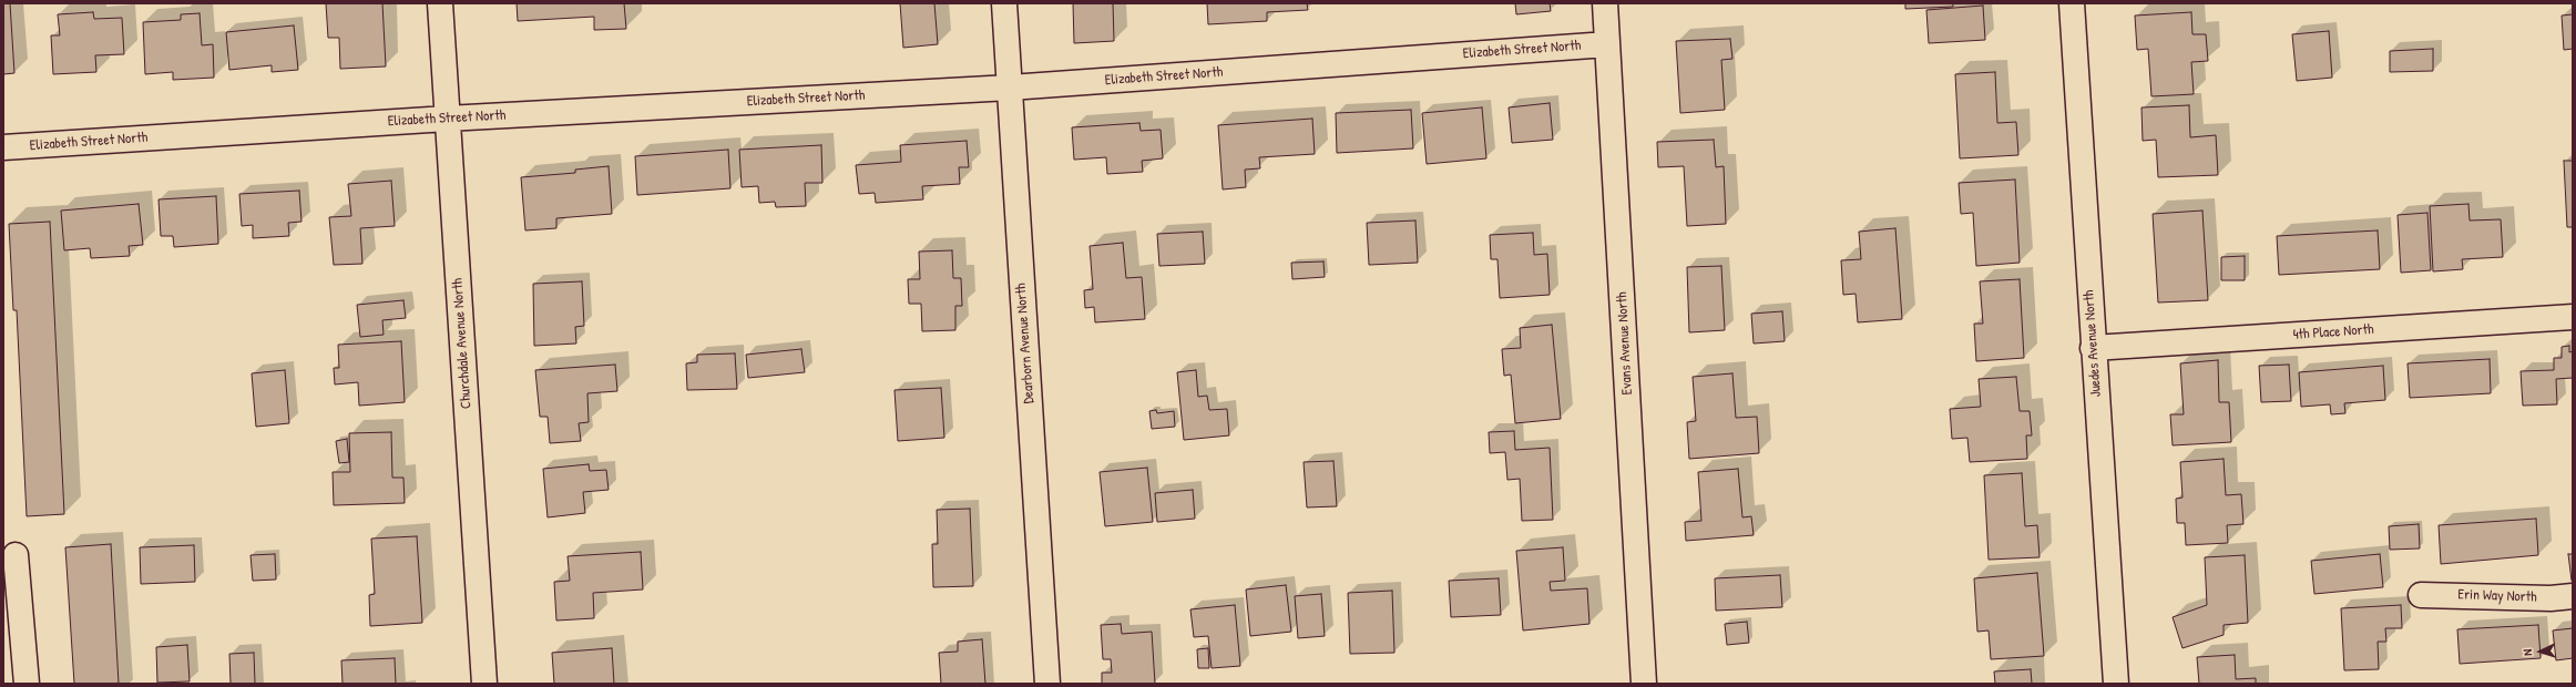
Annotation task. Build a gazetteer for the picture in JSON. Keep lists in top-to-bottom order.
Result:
{
  "streets": {
    "street": [
      "Elizabeth Street North",
      "4th Place North",
      "Churchdale Avenue North",
      "Dearborn Avenue North",
      "Evans Avenue North",
      "Juedes Avenue North",
      "Erin Way North"
    ]
  },
  "crossings": [
    ["Elizabeth Street North", "Churchdale Avenue North"],
    ["Elizabeth Street North", "Dearborn Avenue North"],
    ["Elizabeth Street North", "Evans Avenue North"],
    ["4th Place North", "Juedes Avenue North"]
  ],
  "north": "left"
}
